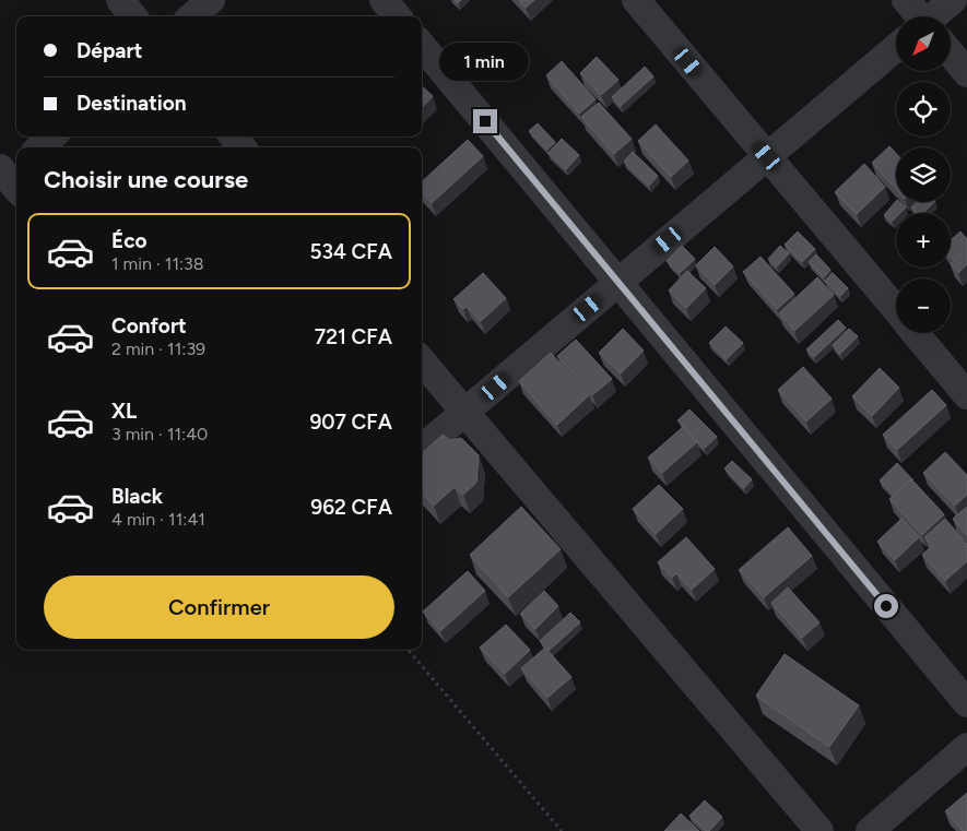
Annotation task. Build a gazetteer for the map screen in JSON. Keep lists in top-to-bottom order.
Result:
{
  "north": "bottom left",
  "page": {
    "map_buttons": ["+", "−"],
    "banner": ["Départ", "Destination"],
    "bubble": "1 min",
    "heading": "Choisir une course",
    "list": [
      {
        "name": "Éco",
        "note": "1 min · 11:38",
        "value": "534 CFA"
      },
      {
        "name": "Confort",
        "note": "2 min · 11:39",
        "value": "721 CFA"
      },
      {
        "name": "XL",
        "note": "3 min · 11:40",
        "value": "907 CFA"
      },
      {
        "name": "Black",
        "note": "4 min · 11:41",
        "value": "962 CFA"
      }
    ],
    "buttons": "Confirmer"
  }
}
